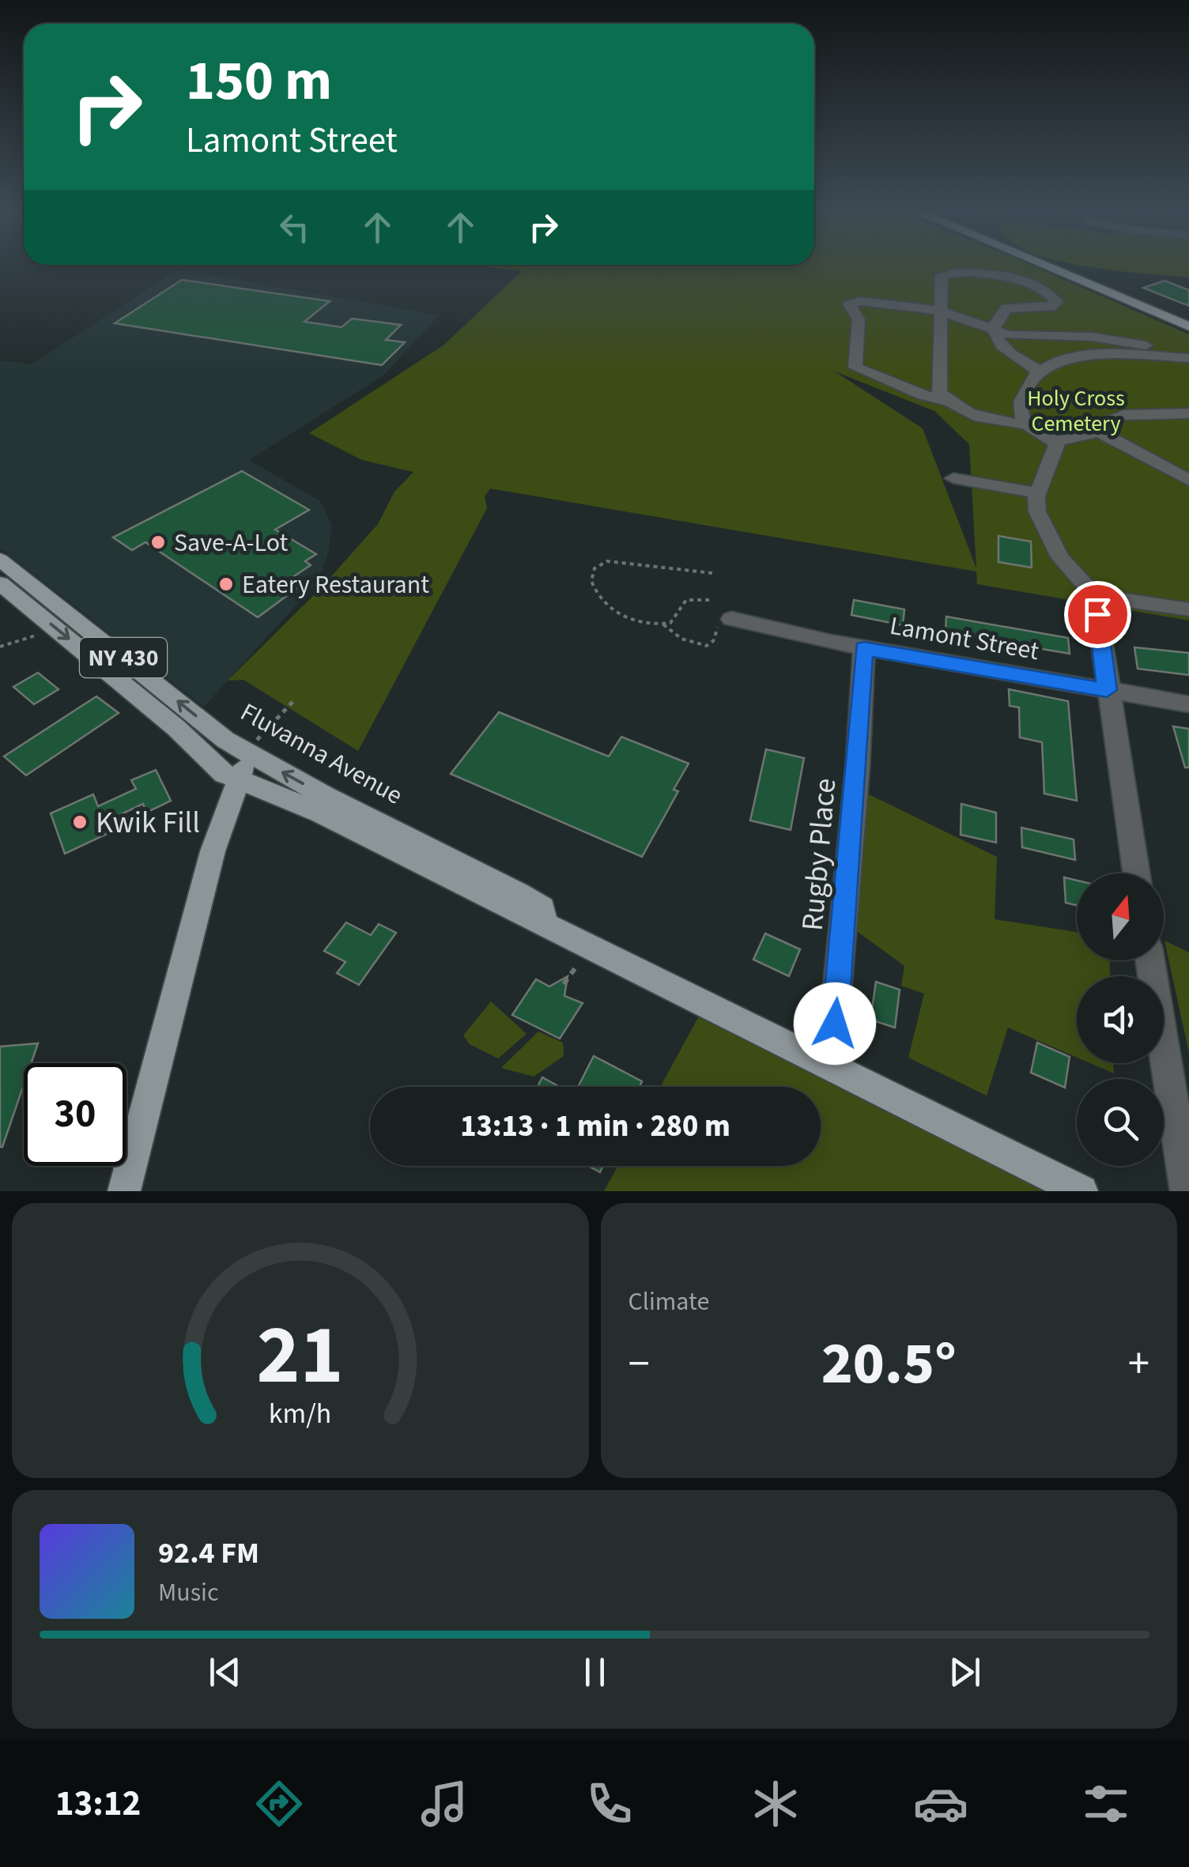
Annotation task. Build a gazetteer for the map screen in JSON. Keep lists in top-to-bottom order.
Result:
{
  "streets": {
    "main road": ["NY 430", "Fluvanna Avenue"],
    "street": ["Lamont Street", "Rugby Place"]
  },
  "crossings": [
    ["Lamont Street", "Rugby Place"],
    ["Fluvanna Avenue", "Rugby Place"]
  ],
  "parks": ["Holy Cross Cemetery"],
  "places": ["Save-A-Lot", "Eatery Restaurant", "Kwik Fill"],
  "north": "top",
  "page": {
    "turn": ["150 m", "Lamont Street"],
    "limit": "30",
    "trip": "13:13 · 1 min · 280 m",
    "tile": "Climate",
    "heat": ["−", "20.5°", "+"],
    "song": ["92.4 FM", "Music"],
    "tabs": "13:12",
    "gauge": ["21", "km/h"]
  }
}
